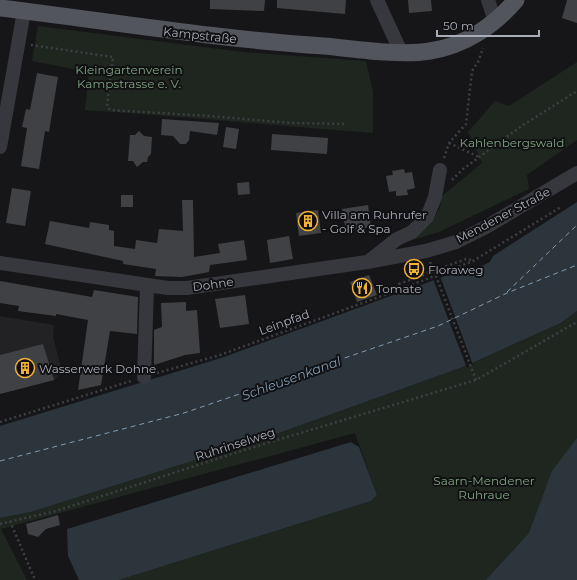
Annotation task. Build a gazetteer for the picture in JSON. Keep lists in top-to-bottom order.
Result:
{
  "streets": {
    "main road": ["Kampstraße"],
    "street": ["Mendener Straße", "Dohne"],
    "path": ["Leinpfad", "Ruhrinselweg"]
  },
  "crossings": [
    ["Mendener Straße", "Dohne"]
  ],
  "water": ["Schleusenkanal"],
  "parks": ["Kleingartenverein Kampstrasse e. V.", "Kahlenbergswald", "Saarn-Mendener Ruhraue"],
  "places": {
    "building": ["Villa am Ruhrufer - Golf & Spa", "Wasserwerk Dohne"],
    "bus stop": ["Floraweg"],
    "restaurant": ["Tomate"]
  },
  "scale_bar": "50 m"
}
